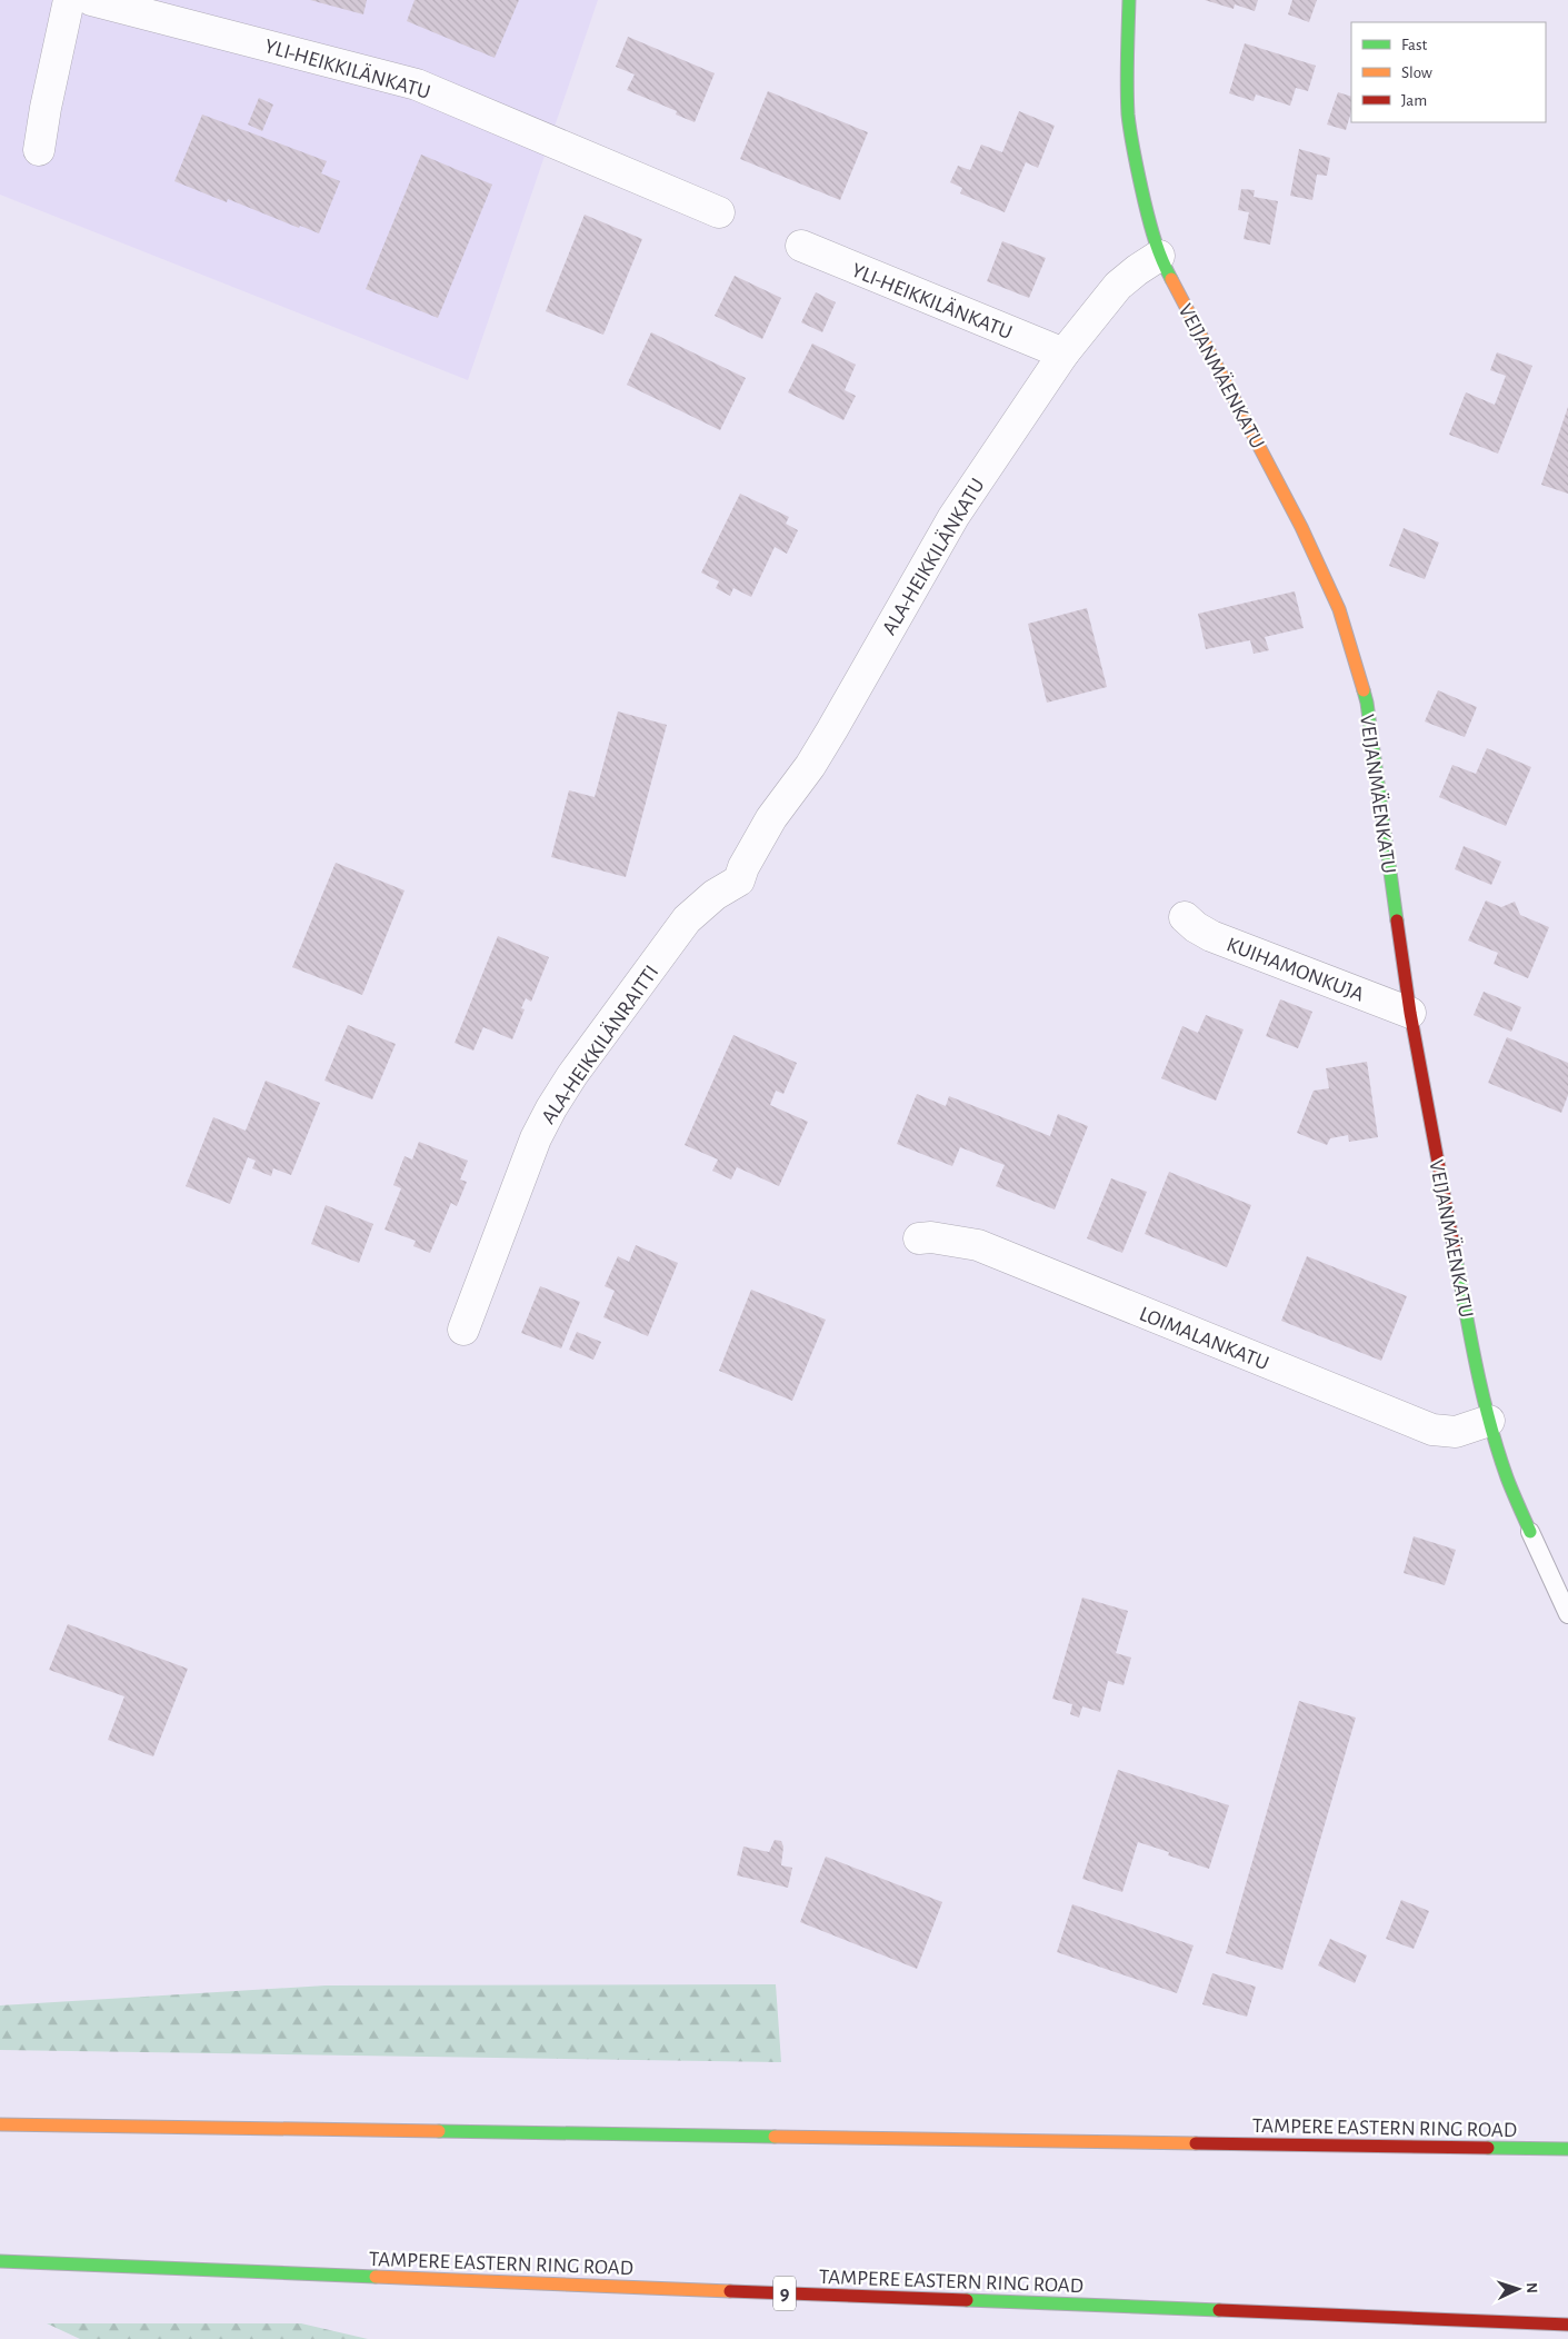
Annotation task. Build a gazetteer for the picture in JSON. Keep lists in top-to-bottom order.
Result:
{
  "streets": {
    "main road": ["VEIJANMÄENKATU", "TAMPERE EASTERN RING ROAD", "9"],
    "street": [
      "YLI-HEIKKILÄNKATU",
      "ALA-HEIKKILÄNKATU",
      "KUIHAMONKUJA",
      "ALA-HEIKKILÄNRAITTI",
      "LOIMALANKATU"
    ]
  },
  "crossings": [
    ["YLI-HEIKKILÄNKATU", "ALA-HEIKKILÄNKATU"],
    ["VEIJANMÄENKATU", "ALA-HEIKKILÄNKATU"],
    ["VEIJANMÄENKATU", "KUIHAMONKUJA"],
    ["VEIJANMÄENKATU", "LOIMALANKATU"],
    ["ALA-HEIKKILÄNKATU", "ALA-HEIKKILÄNRAITTI"]
  ],
  "legend": ["Fast", "Slow", "Jam"],
  "north": "right"
}
